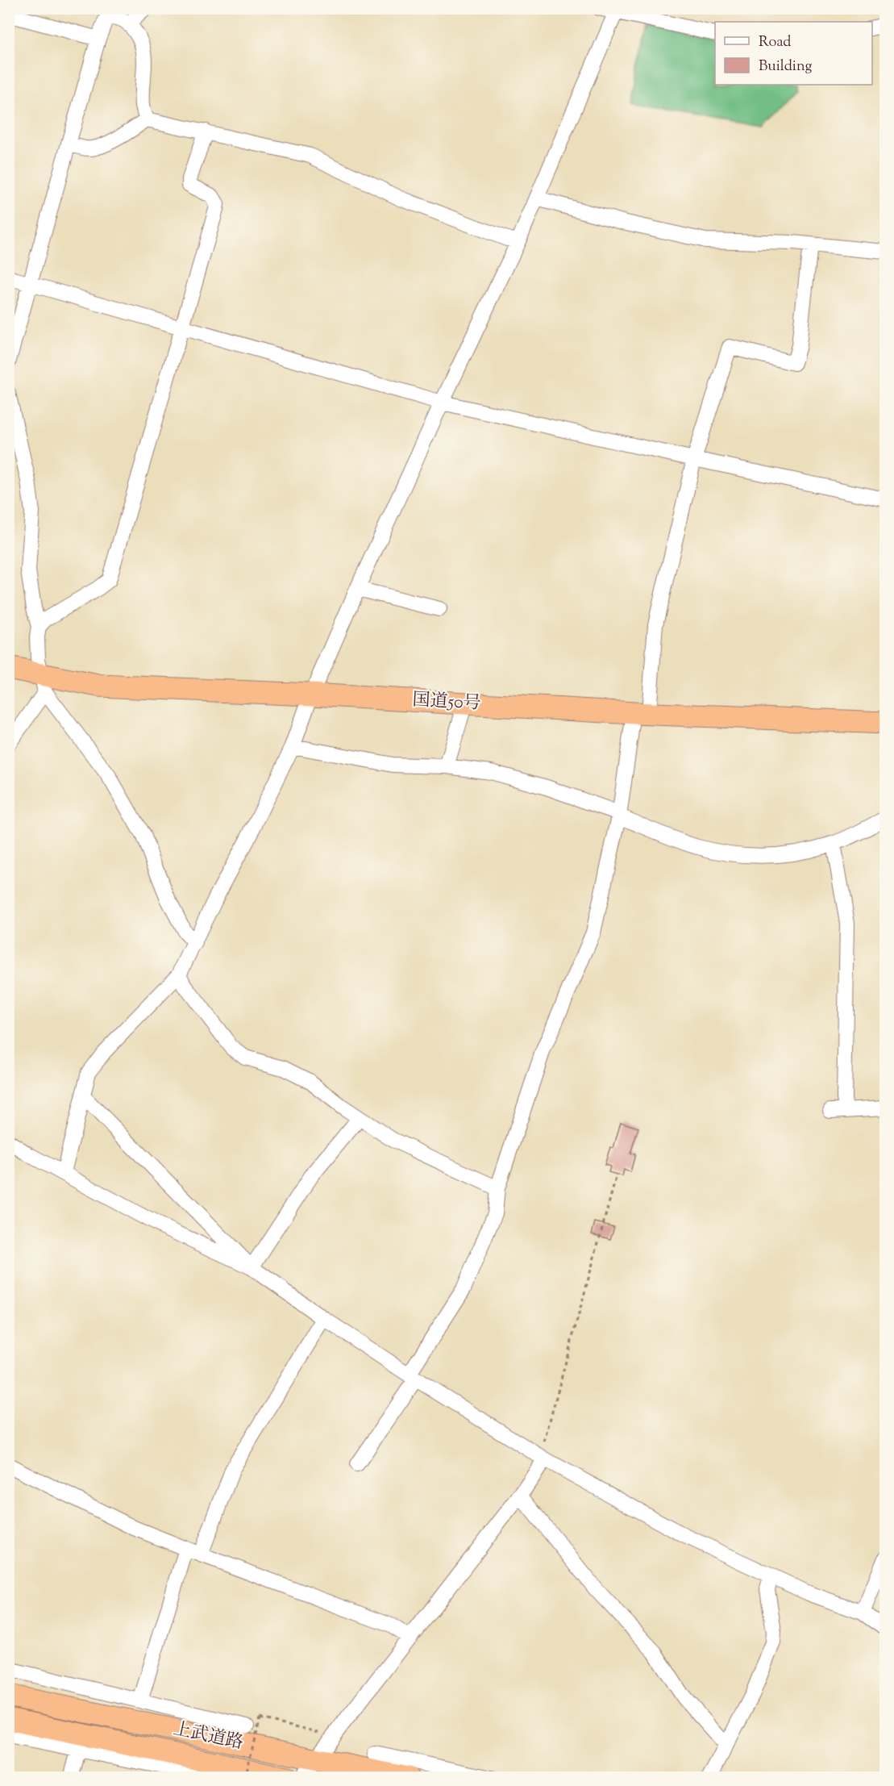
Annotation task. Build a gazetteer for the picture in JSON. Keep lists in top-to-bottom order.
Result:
{
  "streets": {
    "highway": ["国道50号", "上武道路"]
  },
  "legend": ["Road", "Building"]
}
